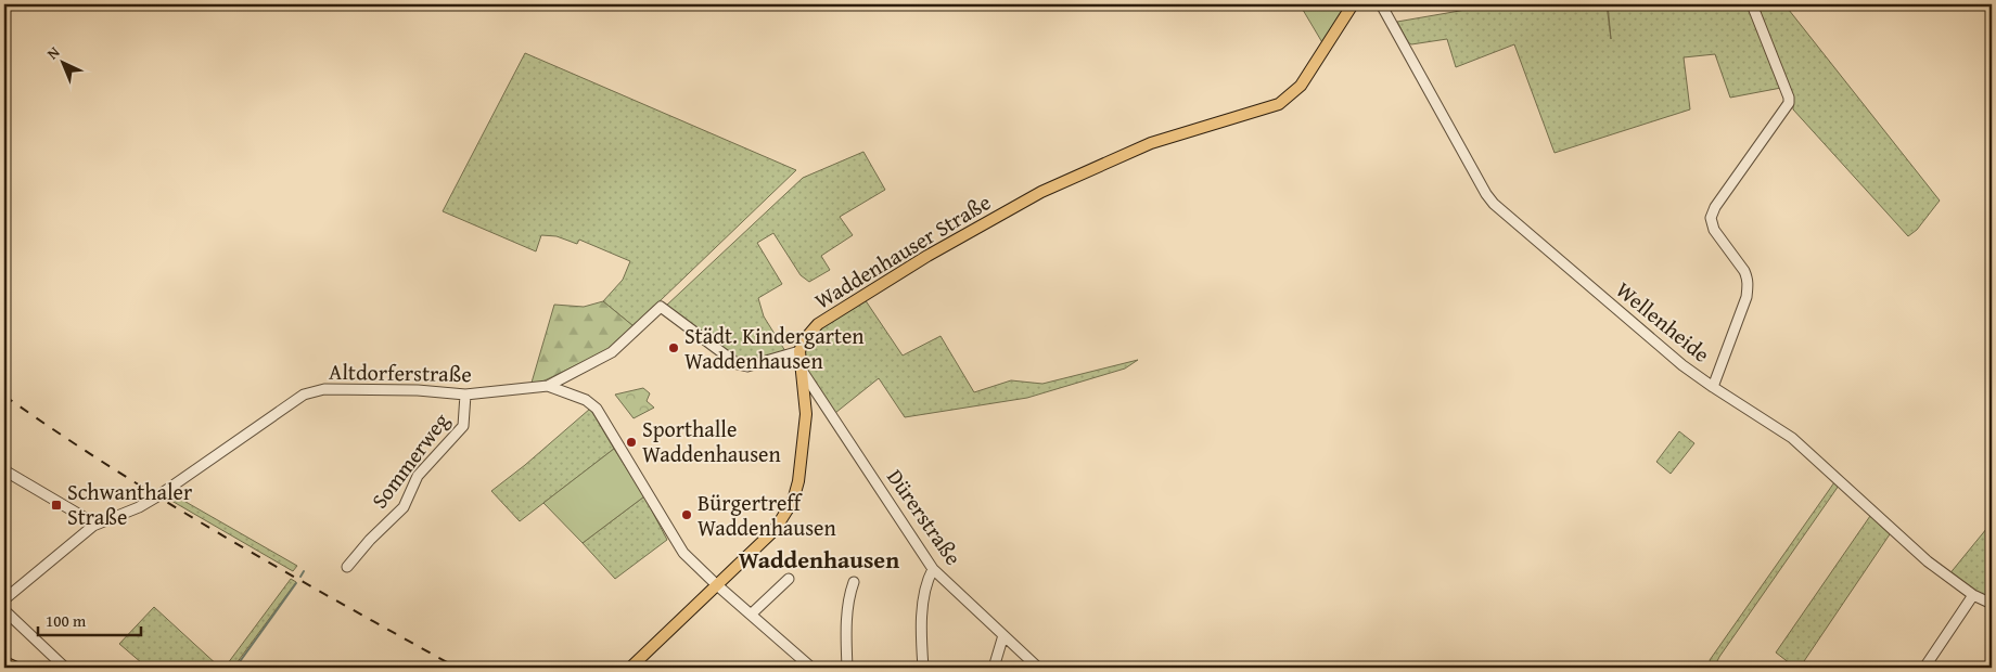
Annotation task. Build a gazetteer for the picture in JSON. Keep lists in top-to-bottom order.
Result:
{
  "streets": {
    "main road": ["Waddenhauser Straße"],
    "street": [
      "Wellenheide",
      "Altdorferstraße",
      "Sommerweg",
      "Dürerstraße"
    ]
  },
  "crossings": [
    ["Altdorferstraße", "Sommerweg"]
  ],
  "districts": ["Waddenhausen"],
  "places": {
    "other": ["Städt. Kindergarten Waddenhausen", "Sporthalle Waddenhausen", "Bürgertreff Waddenhausen"],
    "transit": ["Schwanthaler Straße"]
  },
  "scale_bar": "100 m",
  "north": "top left"
}
